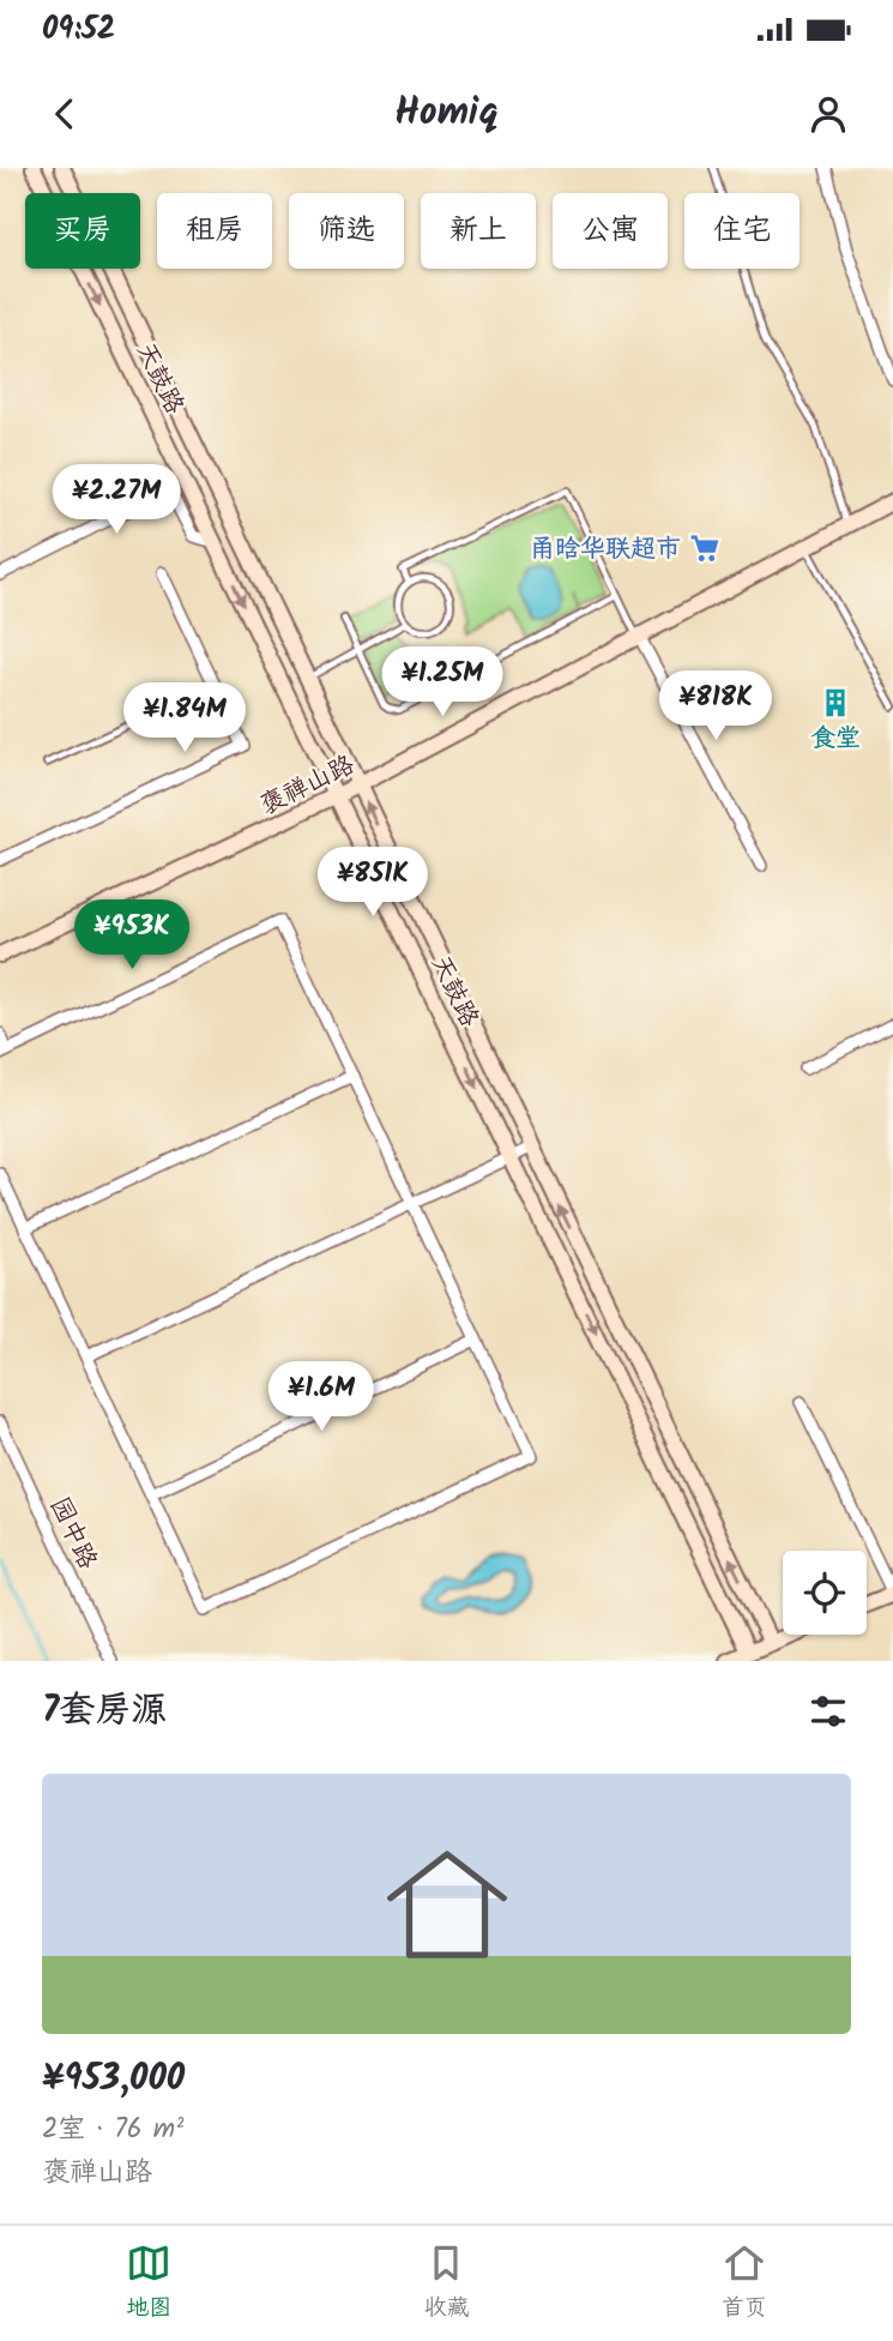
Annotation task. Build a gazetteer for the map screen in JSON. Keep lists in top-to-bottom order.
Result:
{
  "streets": {
    "main road": ["天鼓路", "褒禅山路"],
    "street": ["园中路"]
  },
  "crossings": [
    ["天鼓路", "褒禅山路"]
  ],
  "places": {
    "supermarket": ["甬晗华联超市"],
    "building": ["食堂"]
  },
  "page": {
    "status": "09:52",
    "header": "Homiq",
    "chip": [
      "买房",
      "租房",
      "筛选",
      "新上",
      "公寓",
      "住宅"
    ],
    "price": [
      "¥2.27M",
      "¥1.25M",
      "¥818K",
      "¥1.84M",
      "¥851K",
      "¥953K",
      "¥1.6M"
    ],
    "heading": "7套房源",
    "list": [
      {
        "name": "¥953,000",
        "note": "2室 · 76 m² · 褒禅山路"
      }
    ],
    "tabs": ["地图", "收藏", "首页"]
  }
}
